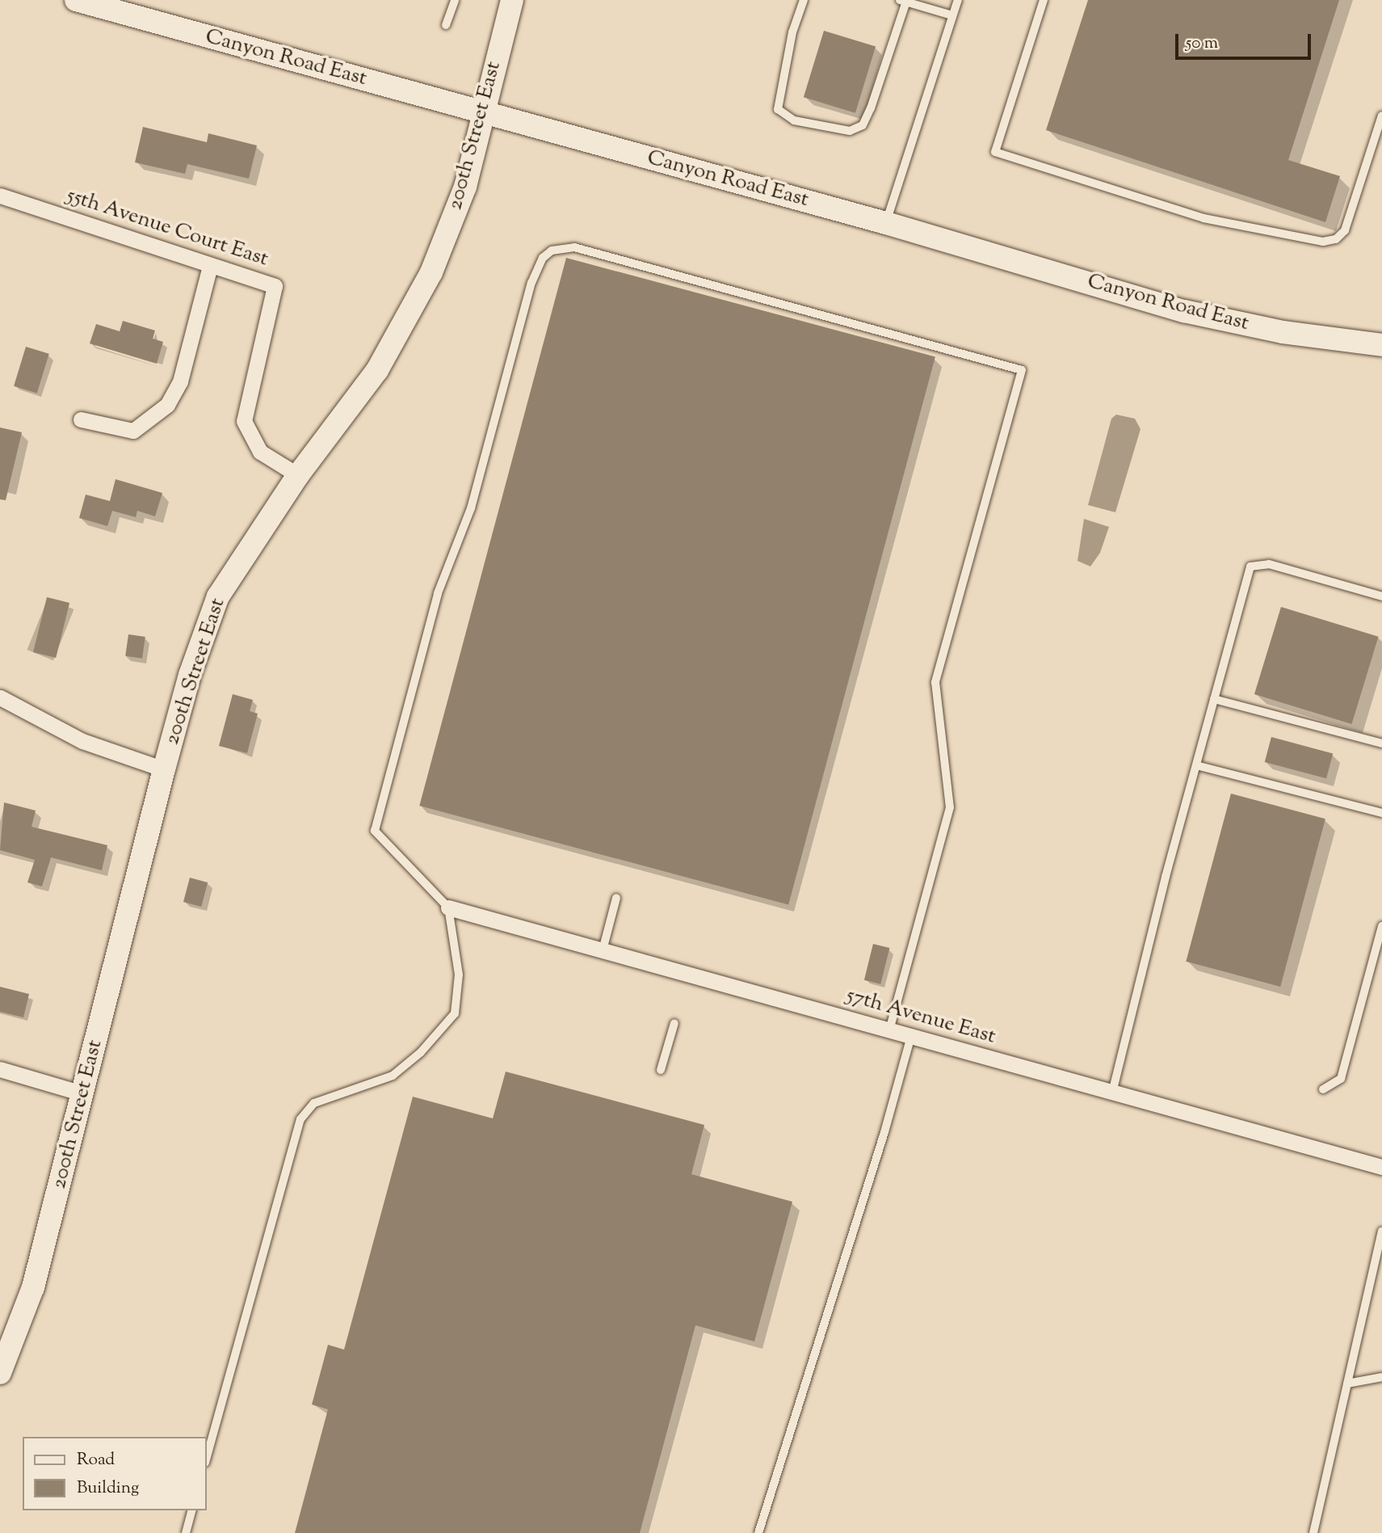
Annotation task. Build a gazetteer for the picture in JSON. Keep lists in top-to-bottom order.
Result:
{
  "streets": {
    "street": [
      "Canyon Road East",
      "200th Street East",
      "55th Avenue Court East",
      "57th Avenue East"
    ]
  },
  "crossings": [
    ["Canyon Road East", "200th Street East"],
    ["200th Street East", "55th Avenue Court East"]
  ],
  "legend": ["Road", "Building"],
  "scale_bar": "50 m"
}
